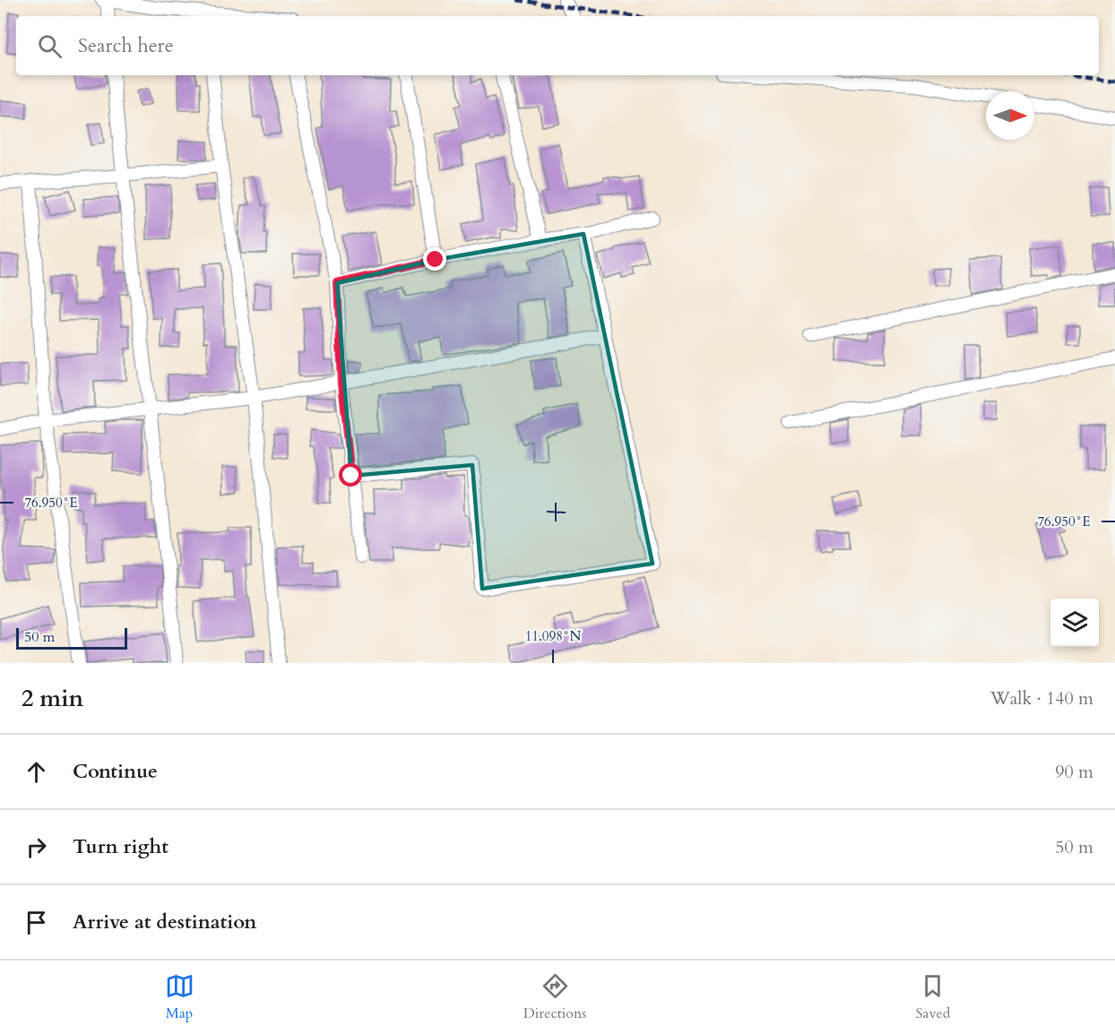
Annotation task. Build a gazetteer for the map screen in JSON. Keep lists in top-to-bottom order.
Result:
{
  "scale_bar": "50 m",
  "north": "right",
  "page": {
    "search": "Search here",
    "scale": "50 m",
    "heading": ["2 min", "Walk · 140 m"],
    "list": [
      ["Continue", "90 m"],
      ["Turn right", "50 m"],
      "Arrive at destination"
    ],
    "nav": ["Map", "Directions", "Saved"]
  },
  "coordinates": ["76.950°E", "11.098°N"]
}
